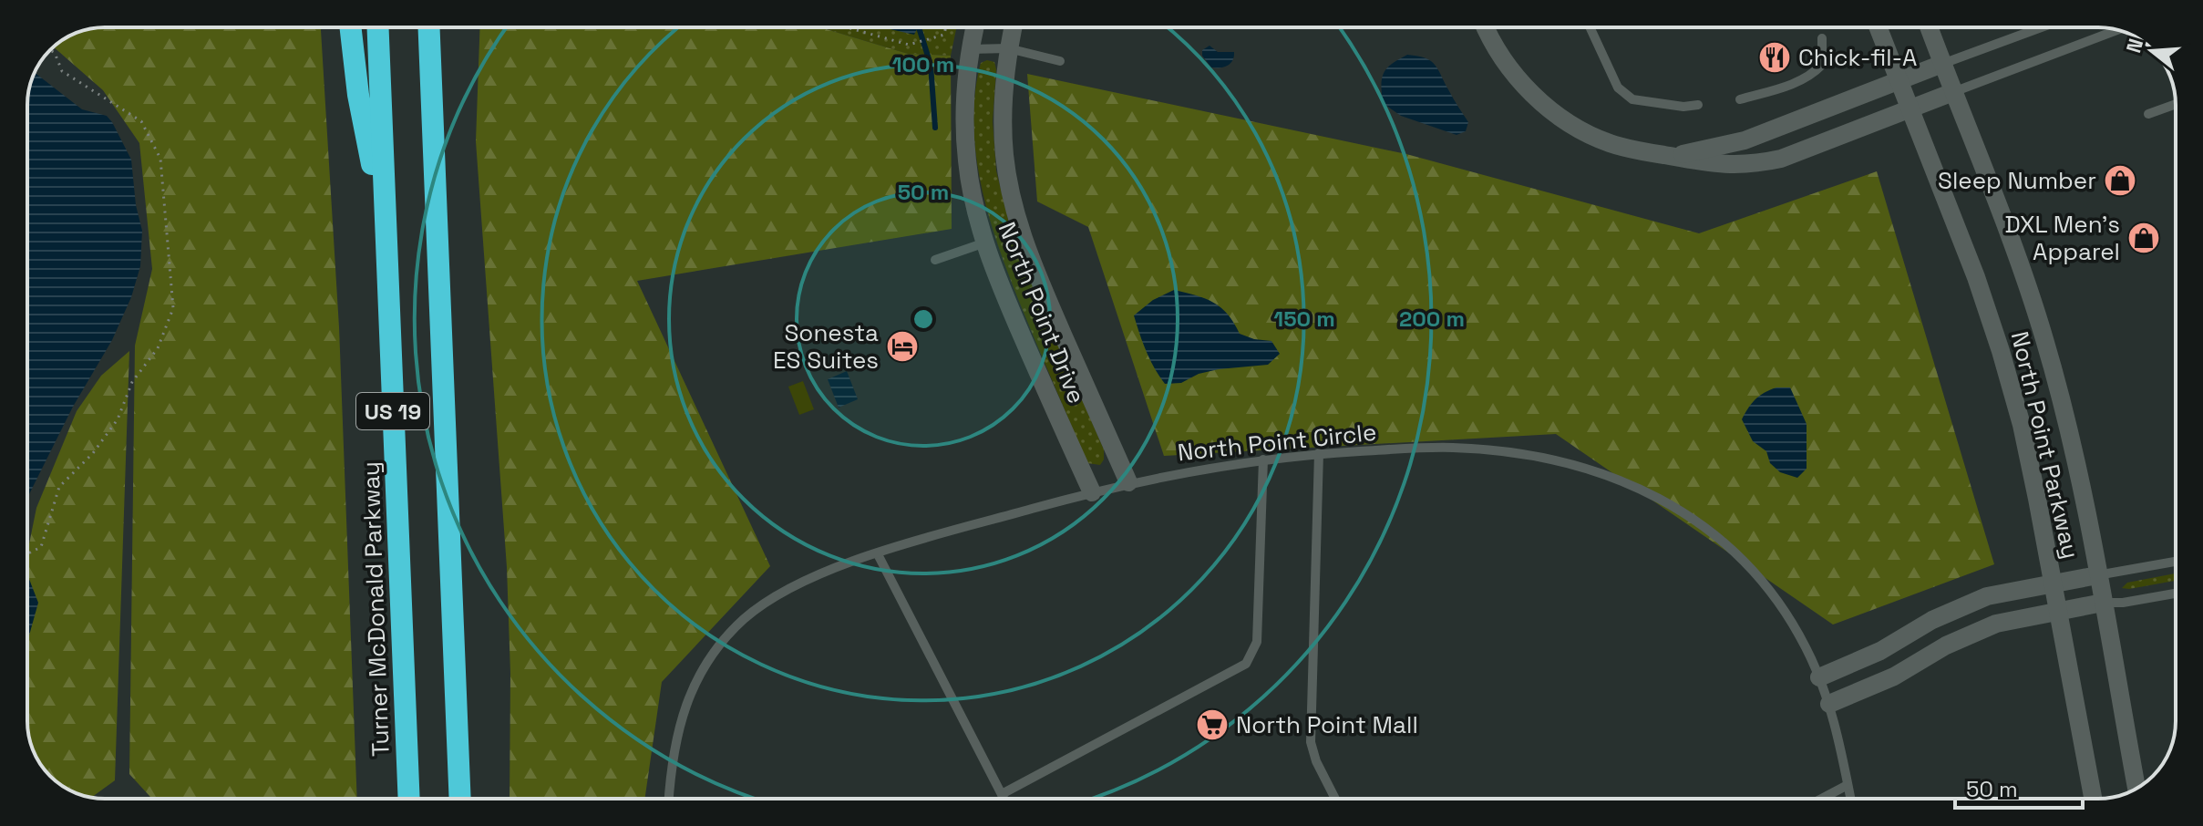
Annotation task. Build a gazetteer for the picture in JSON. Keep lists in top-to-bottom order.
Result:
{
  "streets": {
    "highway": ["US 19", "Turner McDonald Parkway"],
    "street": ["North Point Drive", "North Point Parkway"],
    "lane": ["North Point Circle"]
  },
  "crossings": [
    ["North Point Drive", "North Point Circle"]
  ],
  "places": {
    "restaurant": ["Chick-fil-A"],
    "shop": ["Sleep Number", "DXL Men's Apparel"],
    "hotel": ["Sonesta ES Suites"],
    "supermarket": ["North Point Mall"]
  },
  "scale_bar": "50 m",
  "north": "left",
  "rings": [
    "100 m",
    "50 m",
    "150 m",
    "200 m"
  ]
}
